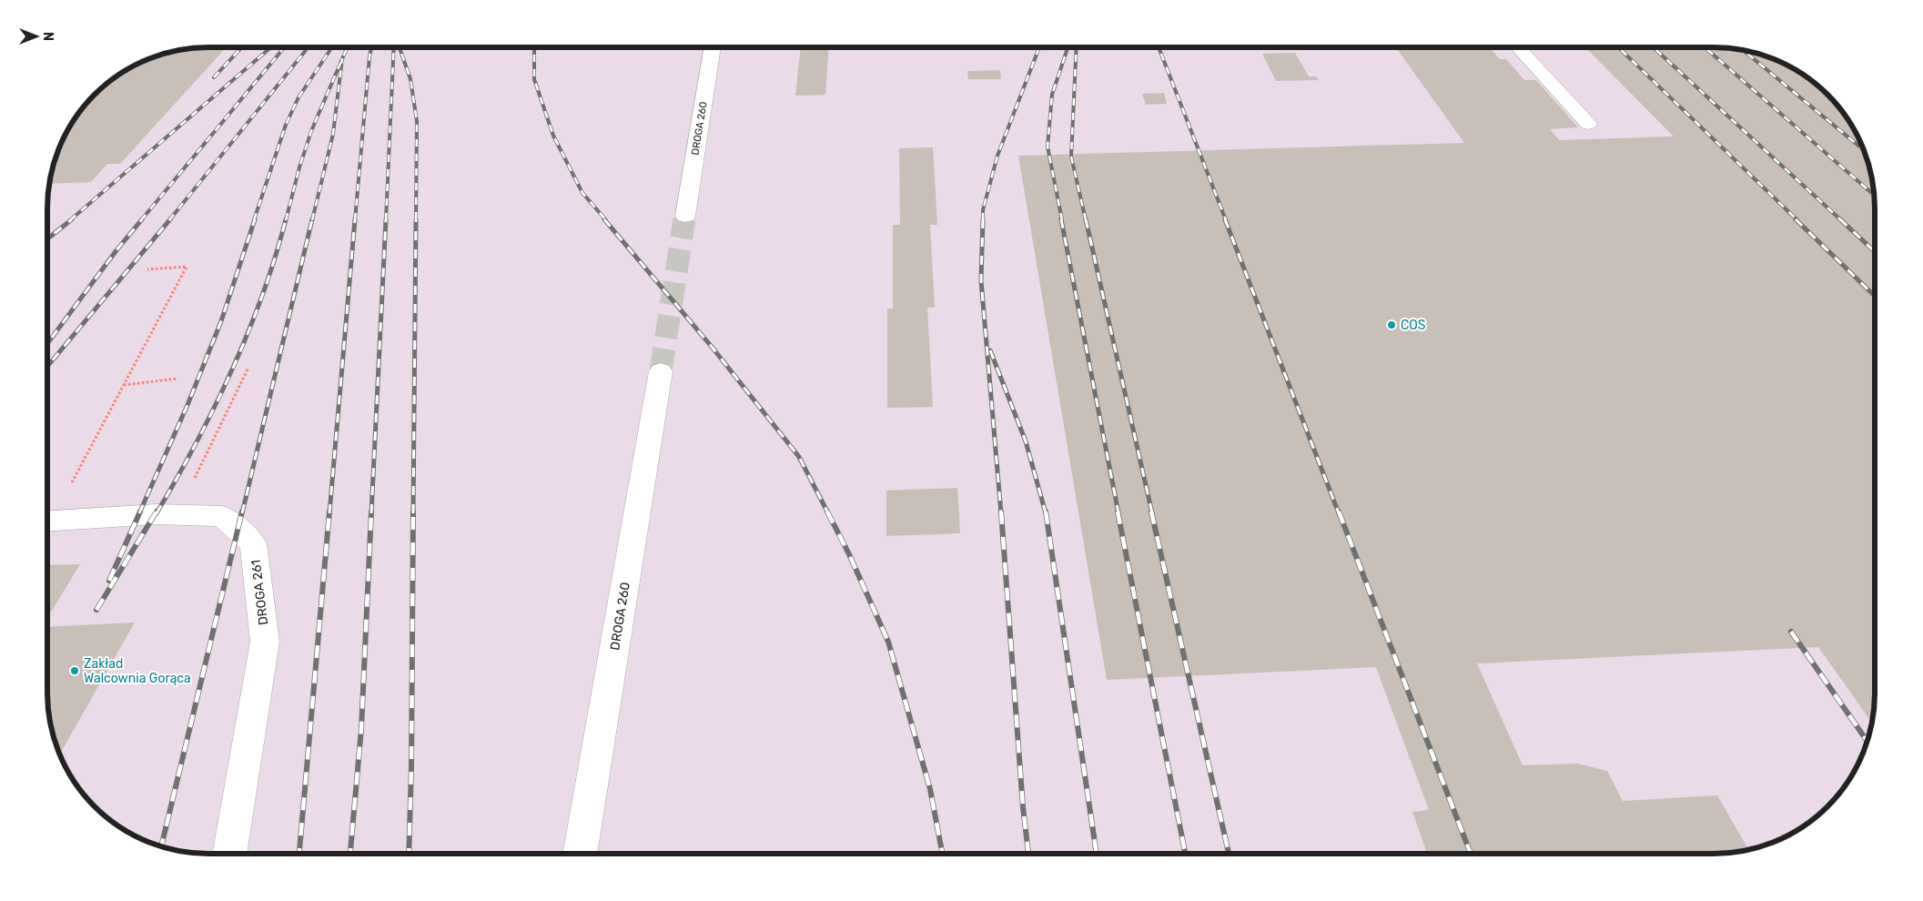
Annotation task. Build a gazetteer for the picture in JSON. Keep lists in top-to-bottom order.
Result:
{
  "streets": {
    "lane": ["DROGA 260", "DROGA 261"]
  },
  "places": ["COS", "Zakład Walcownia Gorąca"],
  "north": "right"
}
